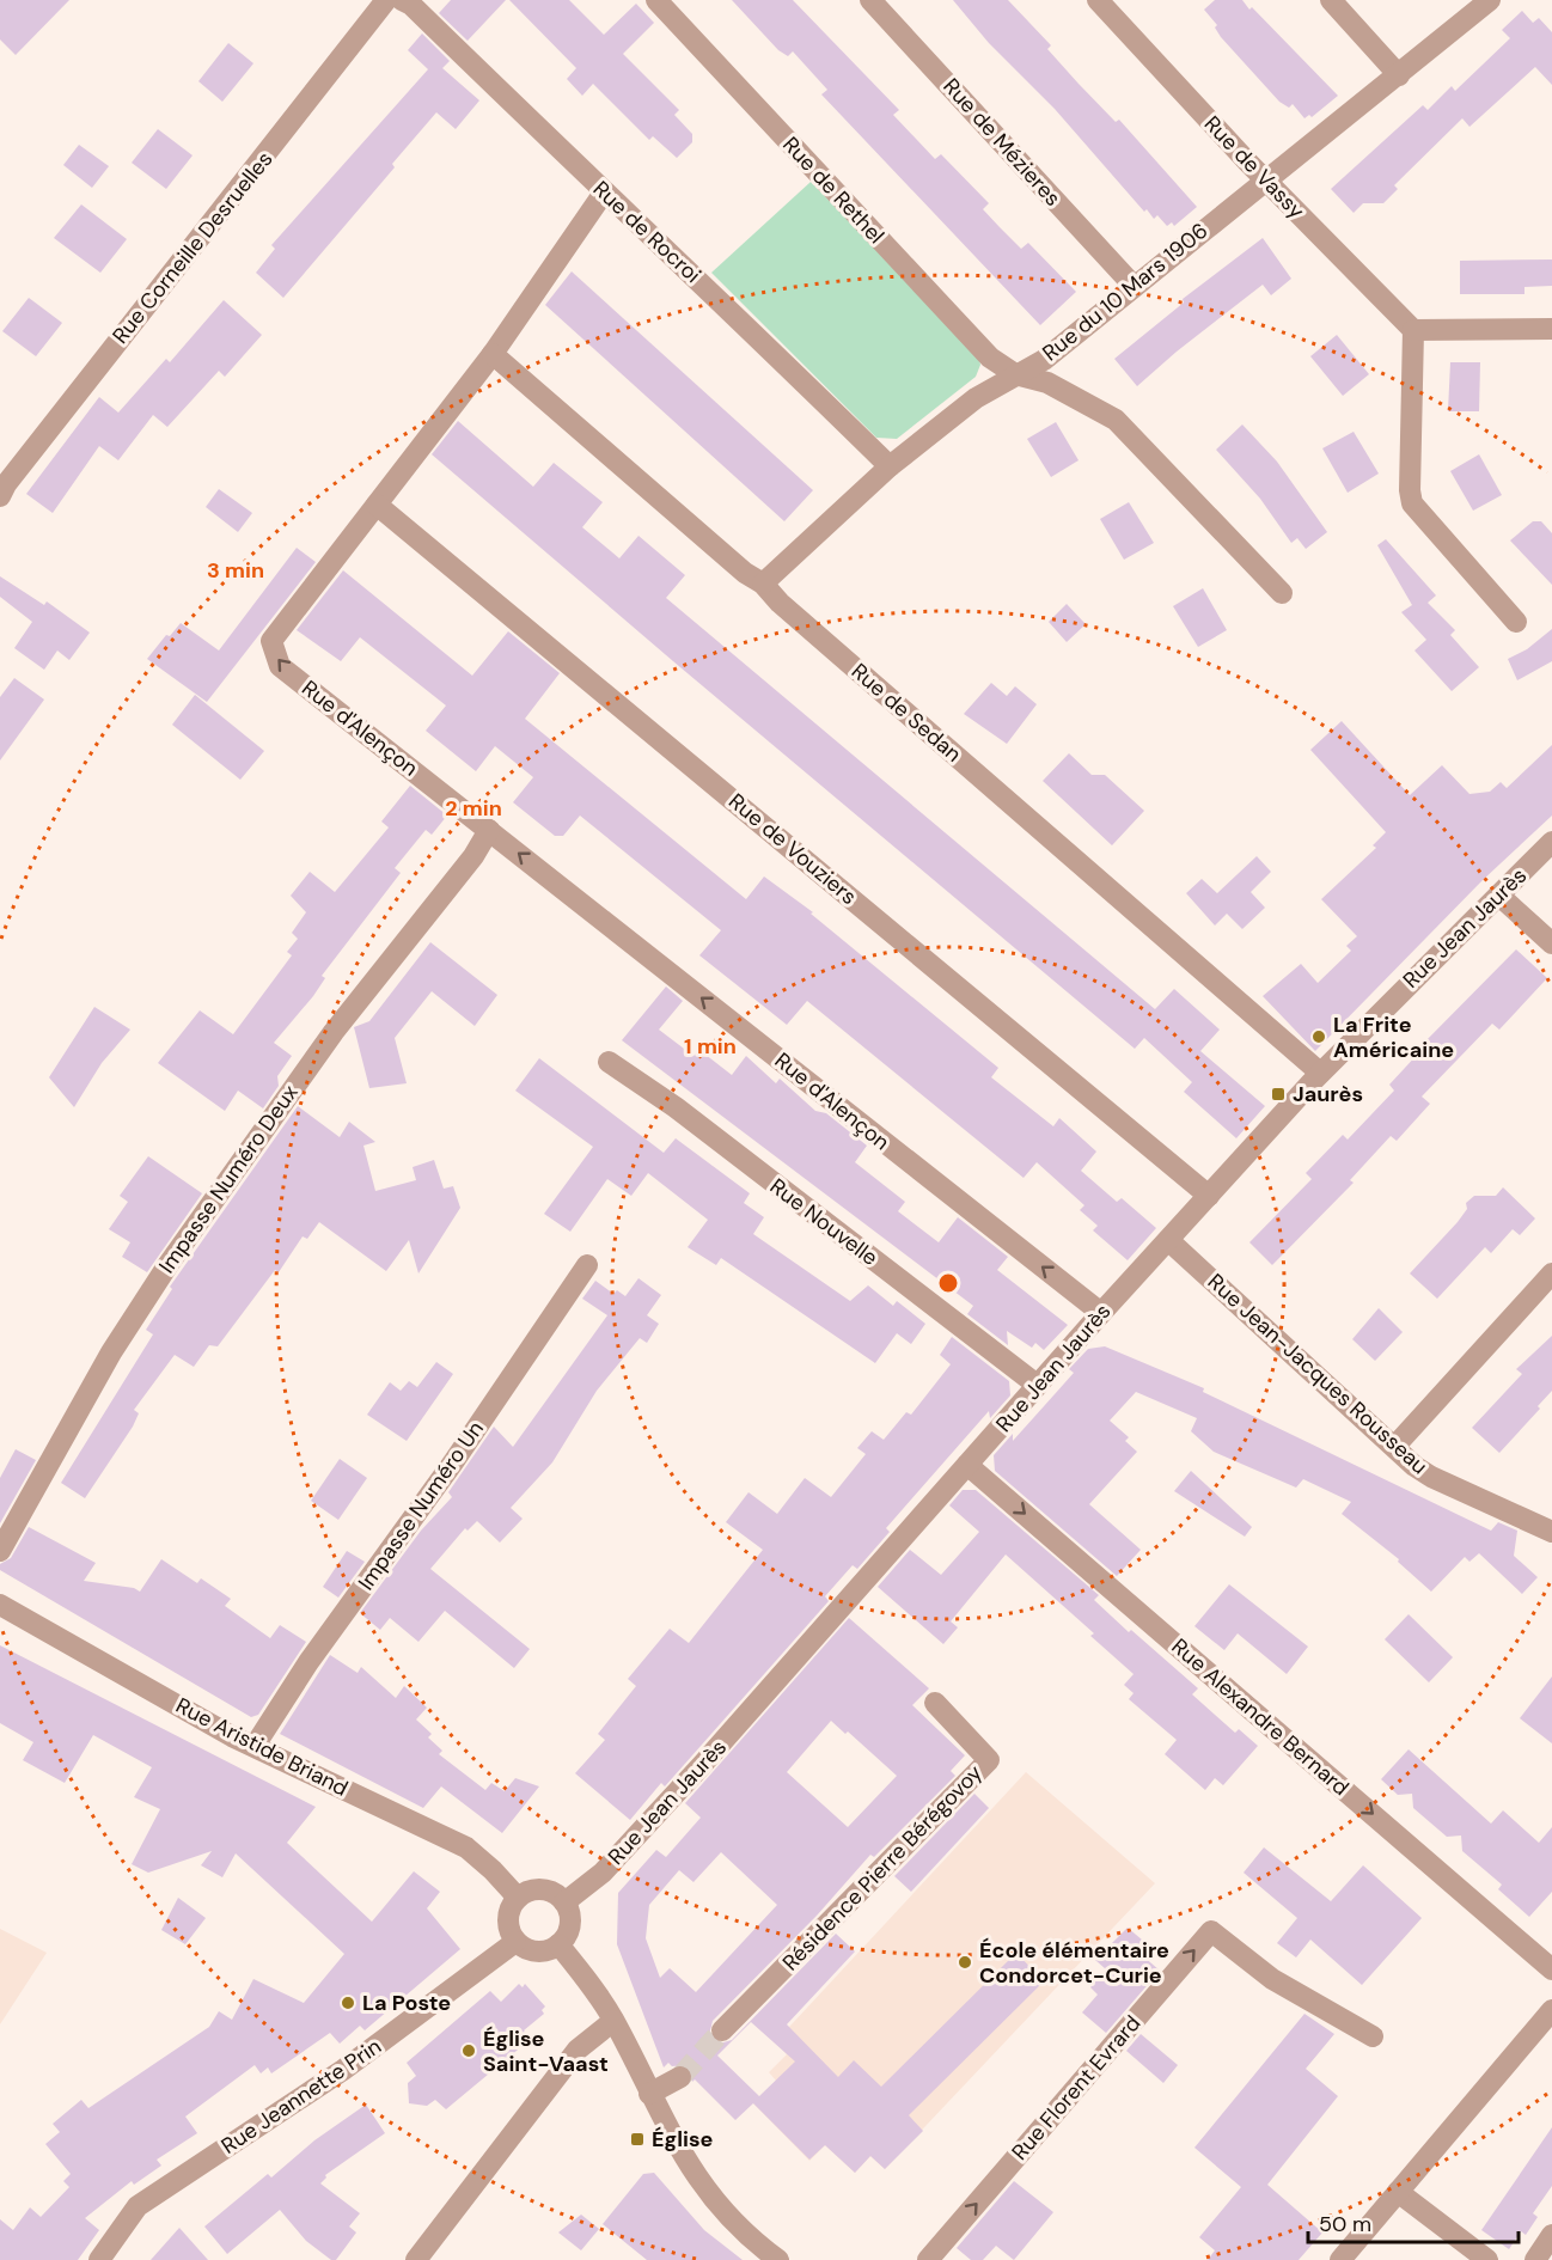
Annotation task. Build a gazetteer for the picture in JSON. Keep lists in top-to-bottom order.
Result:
{
  "streets": {
    "street": [
      "Rue de Mézieres",
      "Rue de Vassy",
      "Rue de Rethel",
      "Rue de Rocroi",
      "Rue Corneille Desruelles",
      "Rue du 10 Mars 1906",
      "Rue de Sedan",
      "Rue d'Alençon",
      "Rue de Vouziers",
      "Rue Jean Jaurès",
      "Impasse Numéro Deux",
      "Rue Nouvelle",
      "Rue Jean-Jacques Rousseau",
      "Impasse Numéro Un",
      "Rue Alexandre Bernard",
      "Rue Aristide Briand",
      "Résidence Pierre Bérégovoy",
      "Rue Florent Evrard",
      "Rue Jeannette Prin"
    ]
  },
  "crossings": [
    ["Rue de Mézieres", "Rue du 10 Mars 1906"],
    ["Rue de Vassy", "Rue du 10 Mars 1906"],
    ["Rue de Rethel", "Rue du 10 Mars 1906"],
    ["Rue de Rocroi", "Rue du 10 Mars 1906"],
    ["Rue de Rocroi", "Rue d'Alençon"],
    ["Rue du 10 Mars 1906", "Rue de Sedan"],
    ["Rue de Sedan", "Rue d'Alençon"],
    ["Rue de Sedan", "Rue Jean Jaurès"],
    ["Rue d'Alençon", "Rue de Vouziers"],
    ["Rue d'Alençon", "Rue Jean Jaurès"],
    ["Rue d'Alençon", "Impasse Numéro Deux"],
    ["Rue de Vouziers", "Rue Jean Jaurès"],
    ["Rue Jean Jaurès", "Rue Nouvelle"],
    ["Rue Jean Jaurès", "Rue Jean-Jacques Rousseau"],
    ["Rue Jean Jaurès", "Rue Alexandre Bernard"],
    ["Rue Jean Jaurès", "Rue Aristide Briand"],
    ["Rue Jean Jaurès", "Rue Jeannette Prin"],
    ["Impasse Numéro Un", "Rue Aristide Briand"],
    ["Rue Aristide Briand", "Rue Jeannette Prin"]
  ],
  "one_way": ["Rue d'Alençon", "Rue Alexandre Bernard"],
  "places": {
    "other": [
      "La Frite Américaine",
      "École élémentaire Condorcet-Curie",
      "La Poste",
      "Église Saint-Vaast"
    ],
    "transit": ["Jaurès", "Église"]
  },
  "scale_bar": "50 m",
  "rings": ["3 min", "2 min", "1 min"]
}
